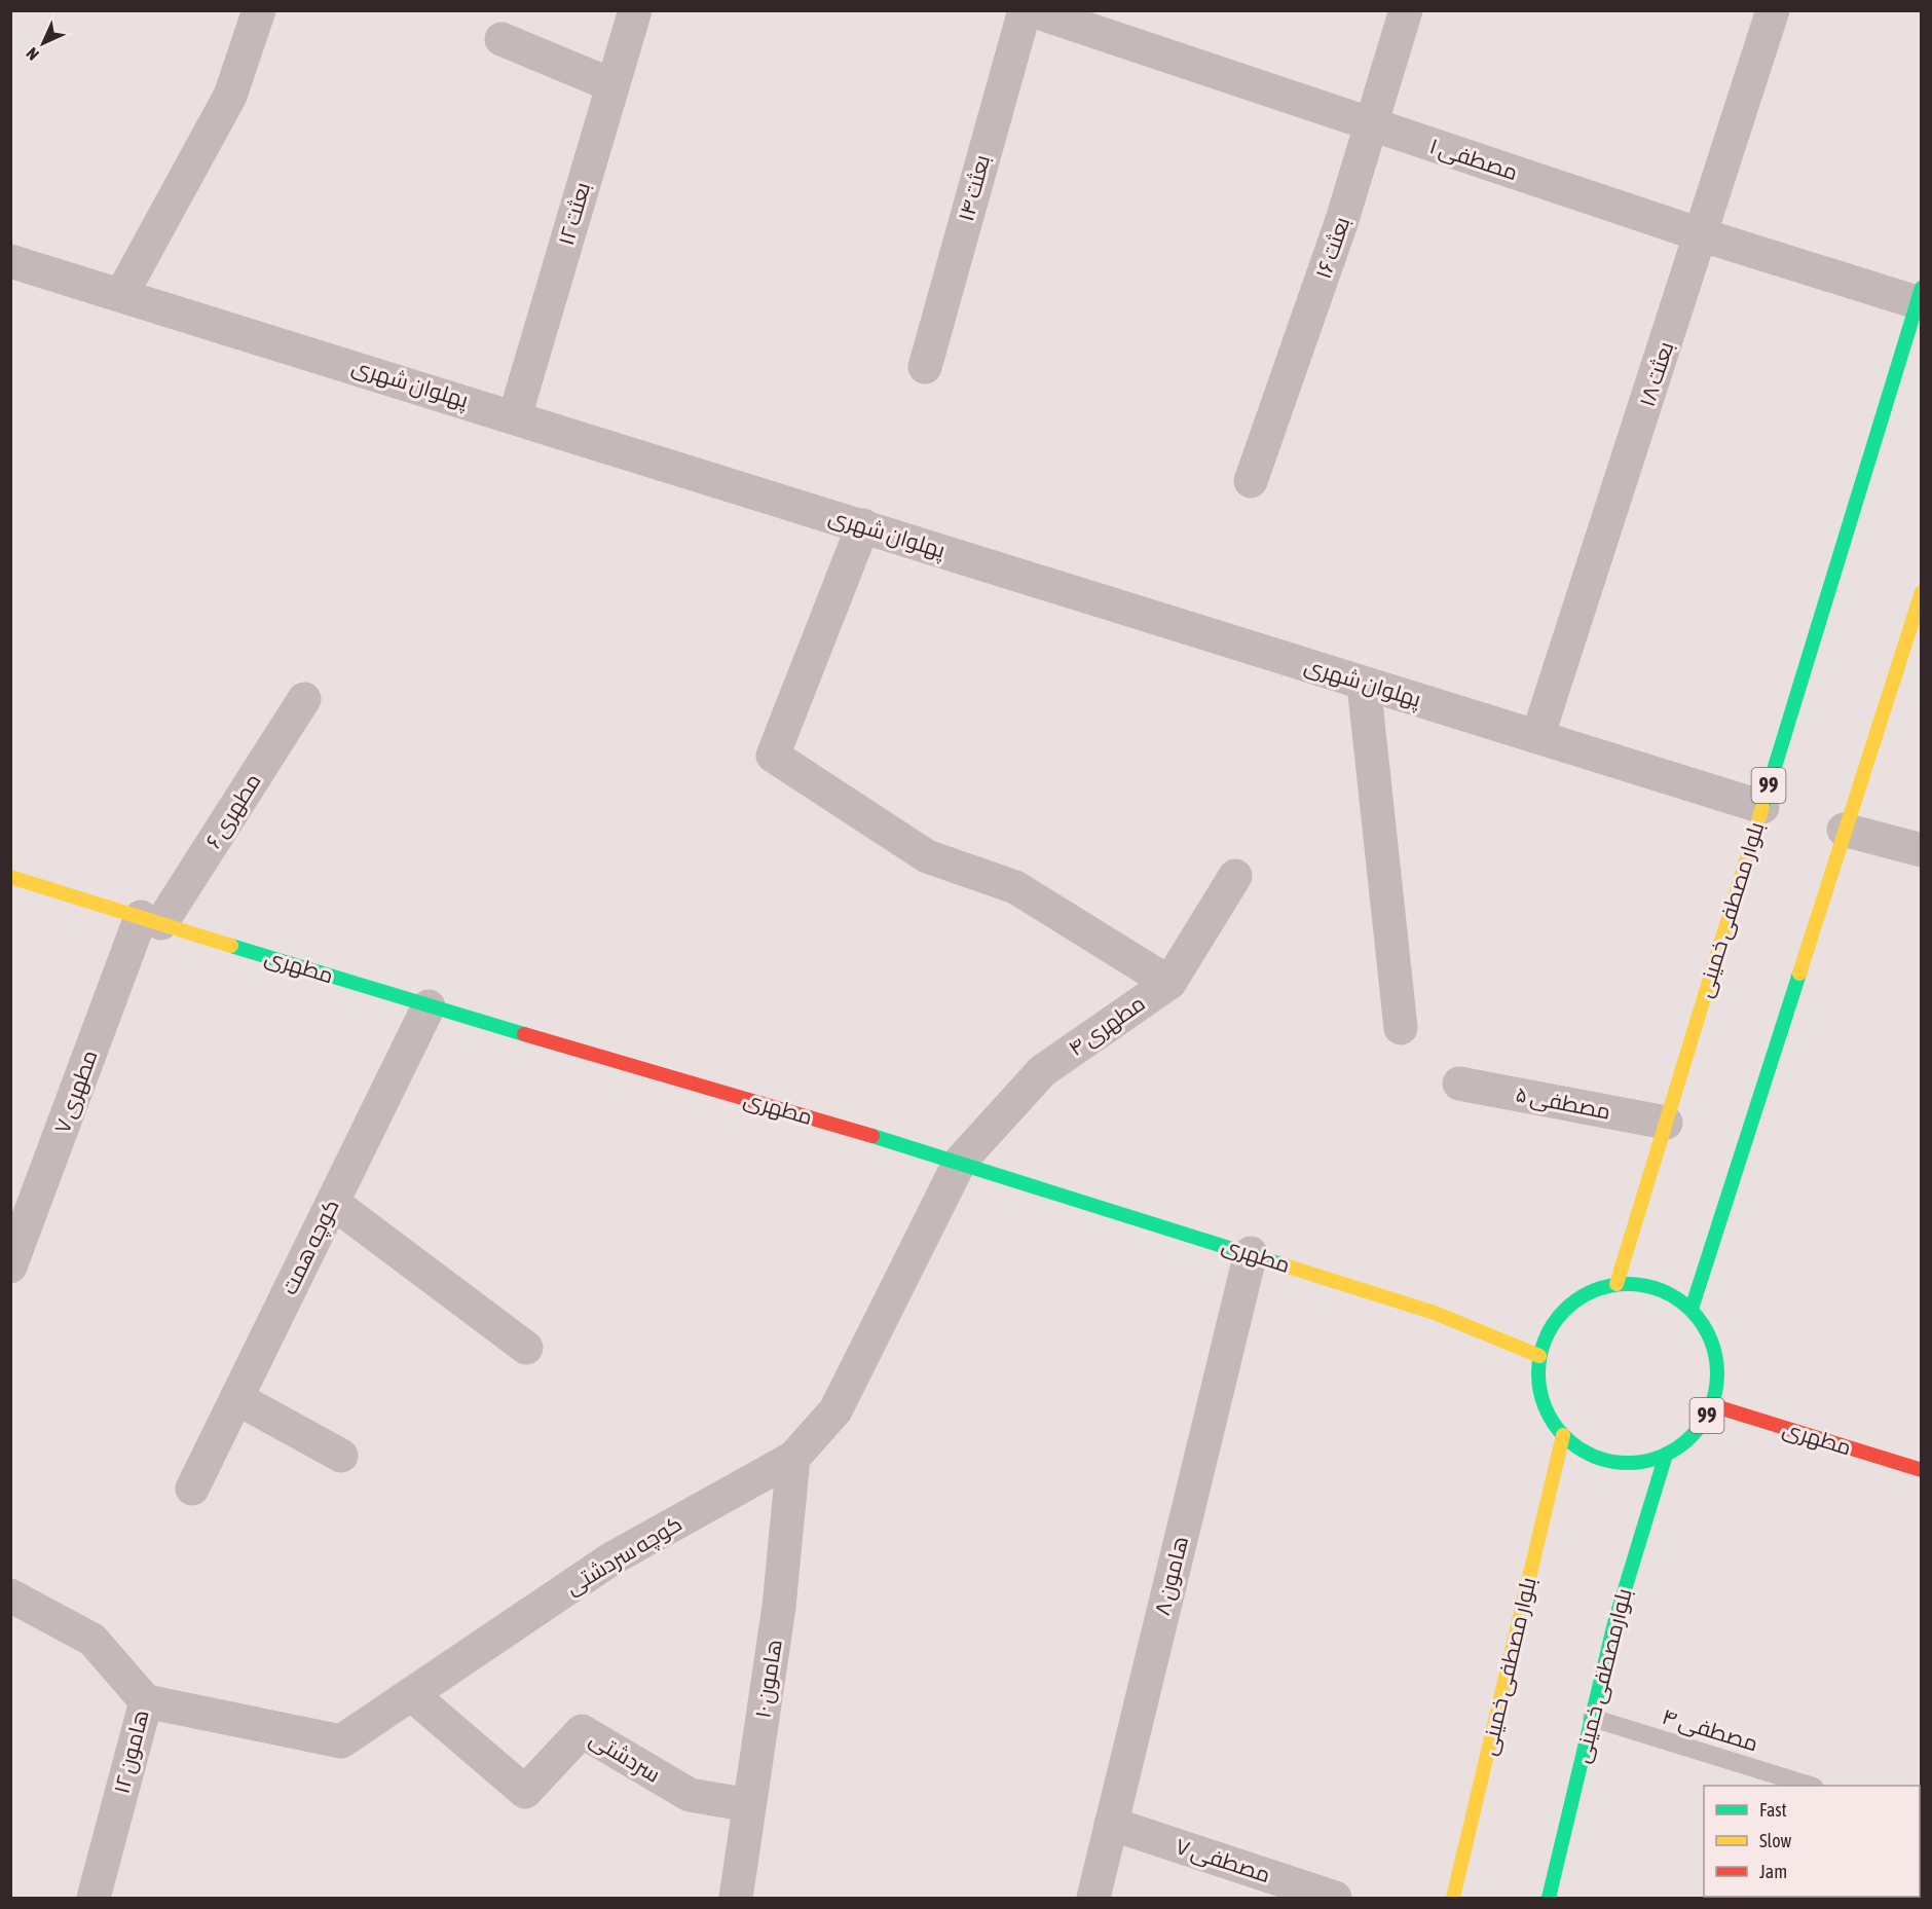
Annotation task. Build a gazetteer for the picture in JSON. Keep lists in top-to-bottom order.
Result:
{
  "streets": {
    "main road": [
      "99",
      "بلوار مصطفی خمینی",
      "مطهری",
      "بلوارمصطفی خمینی"
    ],
    "street": [
      "مصطفی ۱",
      "بعثت ۱۴",
      "بعثت ۱۲",
      "بعثت ۱۶",
      "بعثت ۱۸",
      "پهلوان شهری",
      "مطهری ۶",
      "مطهری ۴",
      "مطهری ۷",
      "مصطفی ۵",
      "کوچه همت",
      "کوچه سردشتی",
      "هامون ۸",
      "هامون ۱۰",
      "هامون ۱۲",
      "سردشتی",
      "مصطفی ۷"
    ],
    "lane": ["مصطفی ۴"]
  },
  "crossings": [
    ["مصطفی ۱", "بعثت ۱۶"],
    ["مصطفی ۱", "بعثت ۱۸"],
    ["مصطفی ۱", "بلوار مصطفی خمینی"],
    ["بعثت ۱۲", "پهلوان شهری"],
    ["بعثت ۱۸", "پهلوان شهری"],
    ["پهلوان شهری", "بلوار مصطفی خمینی"],
    ["99", "بلوار مصطفی خمینی"],
    ["99", "مطهری"],
    ["99", "بلوارمصطفی خمینی"],
    ["مطهری ۶", "مطهری"],
    ["مطهری ۶", "مطهری ۷"],
    ["بلوار مصطفی خمینی", "مطهری"],
    ["بلوار مصطفی خمینی", "مصطفی ۵"],
    ["بلوار مصطفی خمینی", "بلوارمصطفی خمینی"],
    ["مطهری", "مطهری ۴"],
    ["مطهری", "مطهری ۷"],
    ["مطهری", "کوچه همت"],
    ["مطهری", "کوچه سردشتی"],
    ["مطهری", "هامون ۸"],
    ["مطهری", "بلوارمصطفی خمینی"],
    ["مطهری ۴", "کوچه سردشتی"],
    ["کوچه سردشتی", "هامون ۱۰"],
    ["کوچه سردشتی", "هامون ۱۲"],
    ["کوچه سردشتی", "سردشتی"],
    ["هامون ۸", "مصطفی ۷"],
    ["بلوارمصطفی خمینی", "مصطفی ۴"],
    ["هامون ۱۰", "سردشتی"]
  ],
  "legend": ["Fast", "Slow", "Jam"],
  "north": "bottom left"
}
